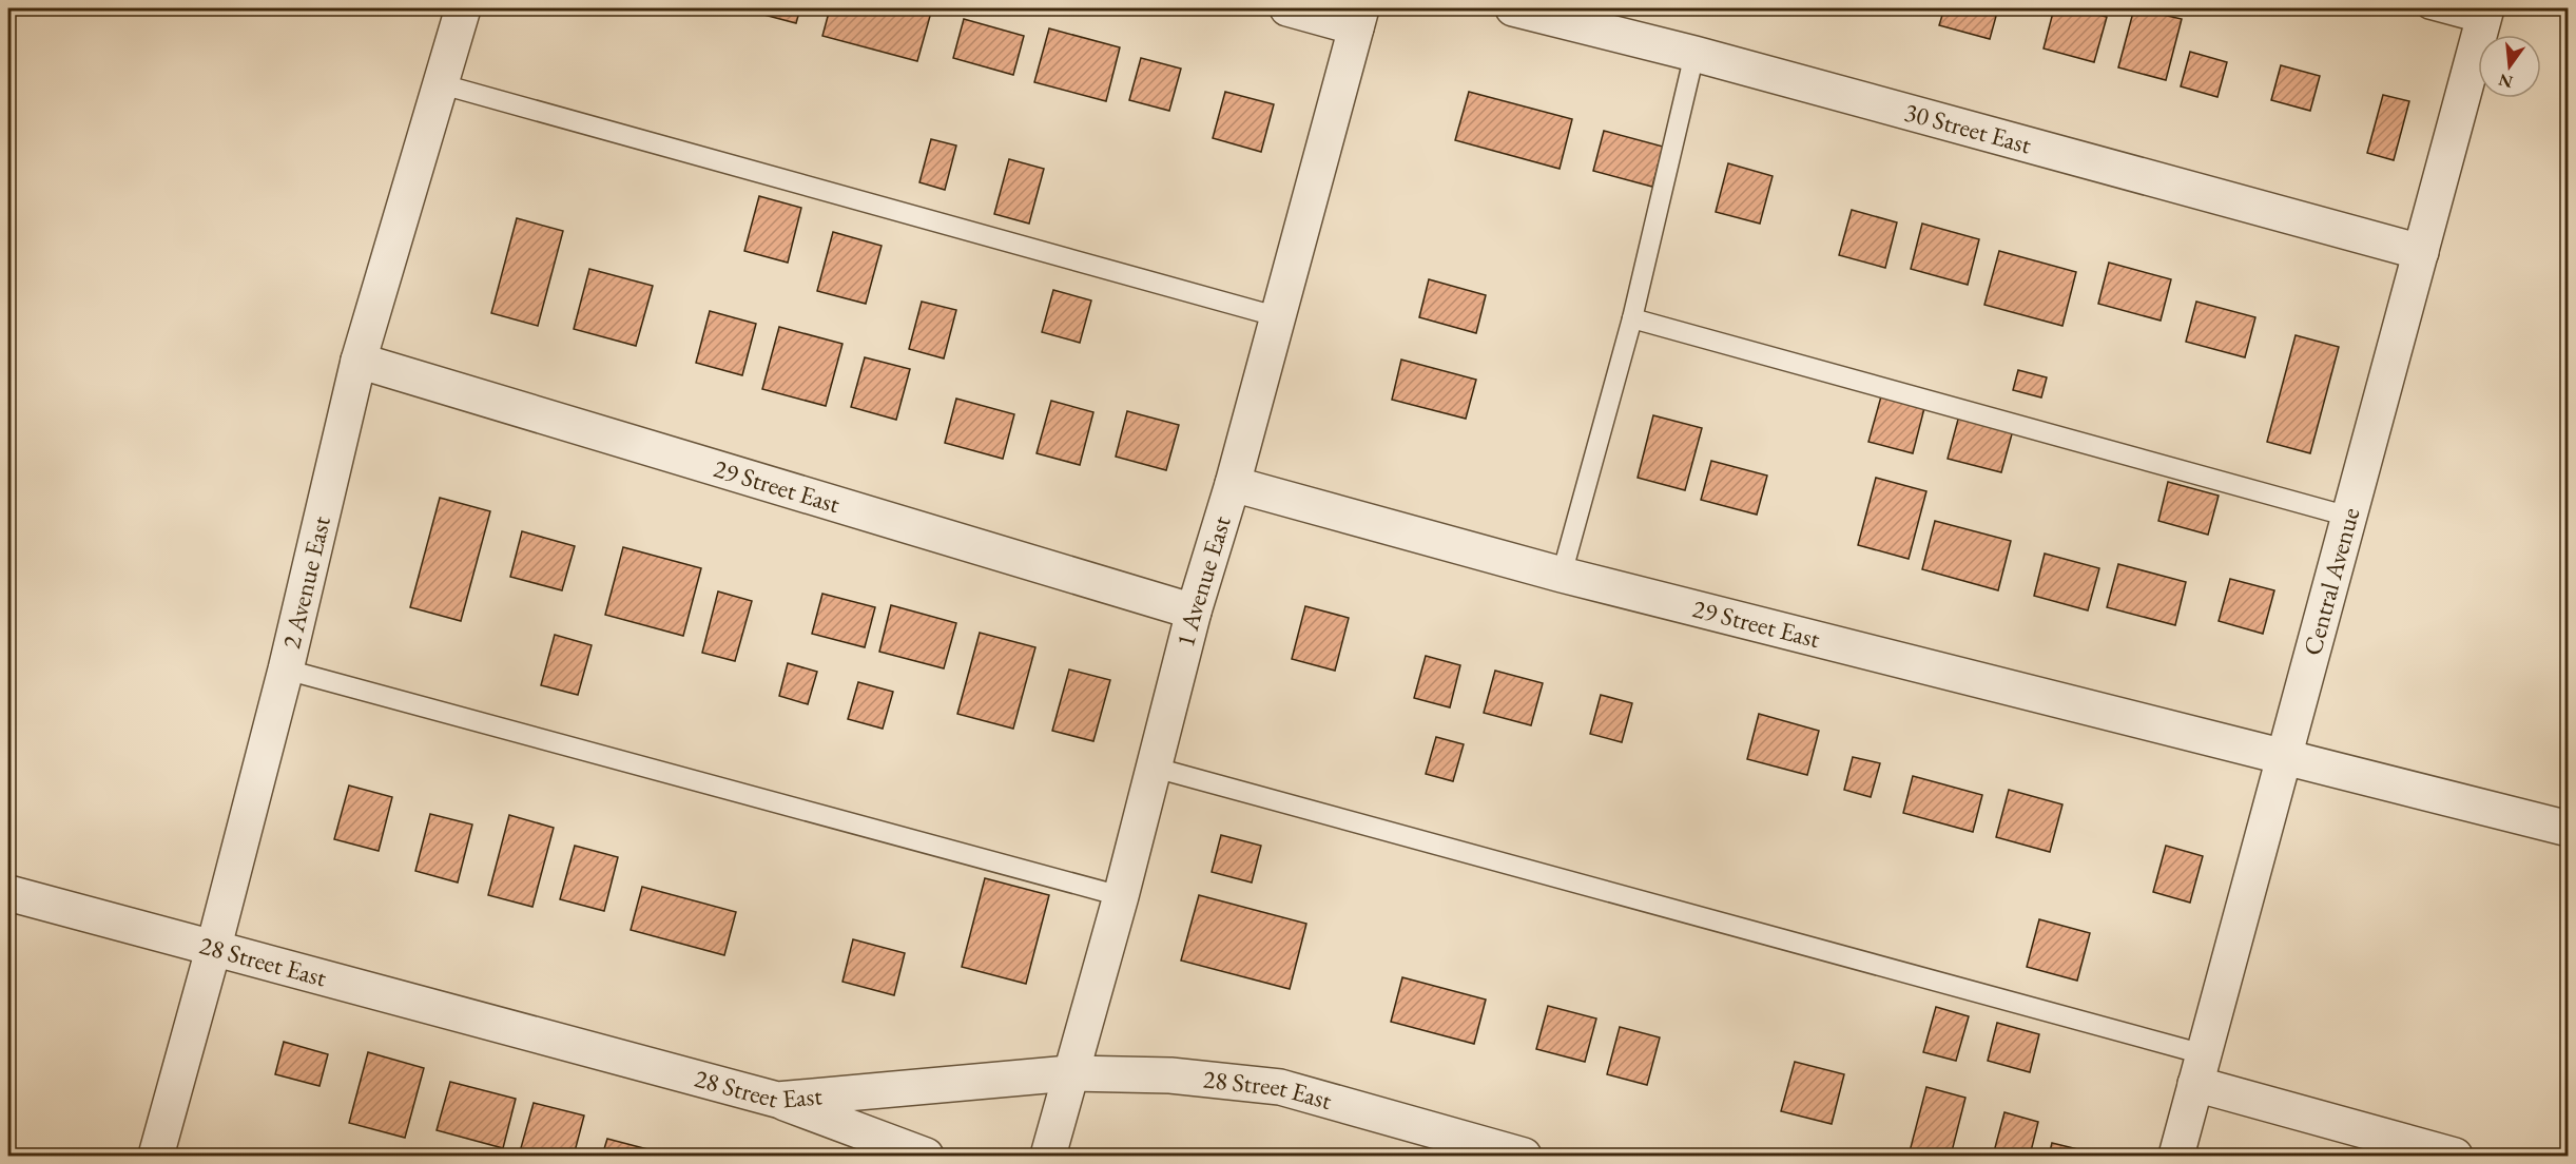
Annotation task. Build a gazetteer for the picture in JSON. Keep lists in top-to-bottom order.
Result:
{
  "streets": {
    "street": [
      "30 Street East",
      "29 Street East",
      "2 Avenue East",
      "1 Avenue East",
      "Central Avenue",
      "28 Street East"
    ]
  },
  "crossings": [
    ["30 Street East", "Central Avenue"],
    ["29 Street East", "2 Avenue East"],
    ["29 Street East", "1 Avenue East"],
    ["29 Street East", "Central Avenue"],
    ["2 Avenue East", "28 Street East"],
    ["1 Avenue East", "28 Street East"]
  ],
  "north": "bottom"
}
